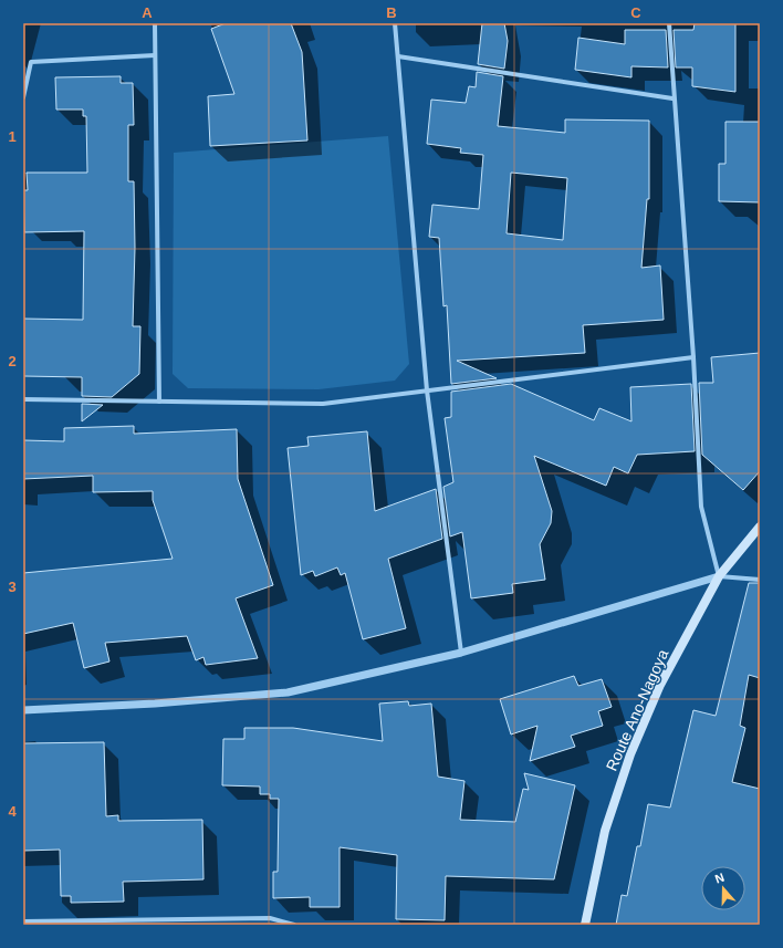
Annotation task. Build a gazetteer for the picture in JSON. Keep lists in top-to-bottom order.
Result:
{
  "streets": {
    "main road": ["Route Ano-Nagoya"]
  },
  "north": "top",
  "grid": {
    "columns": ["A", "B", "C"],
    "rows": [
      "1",
      "2",
      "3",
      "4"
    ]
  }
}
